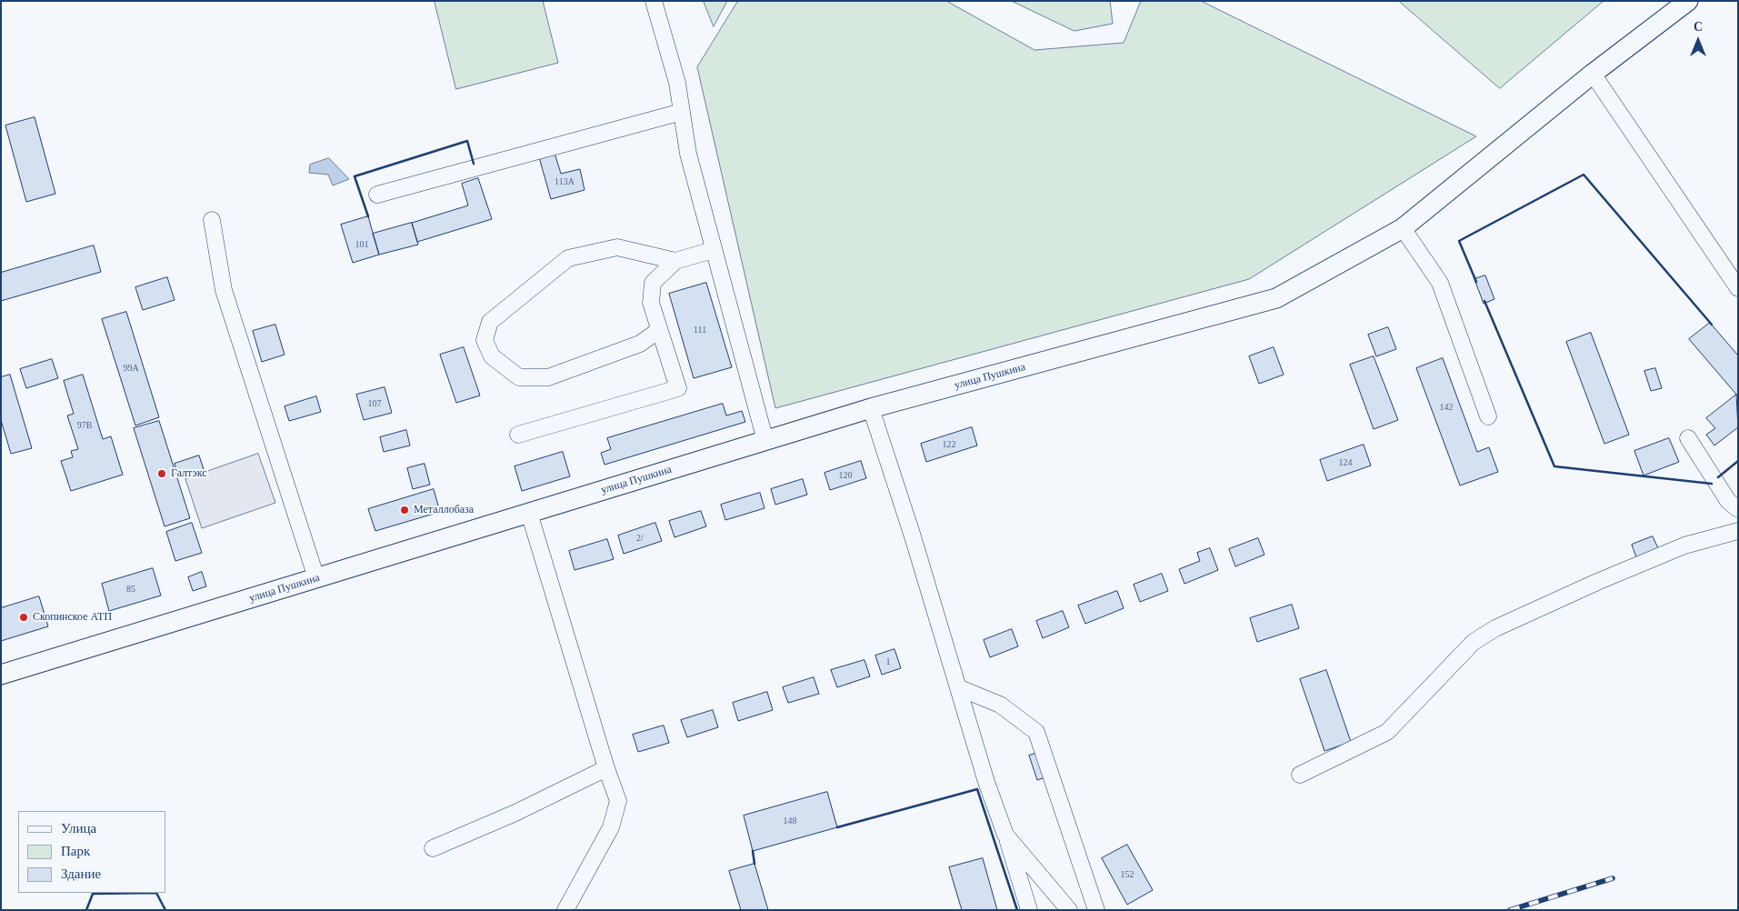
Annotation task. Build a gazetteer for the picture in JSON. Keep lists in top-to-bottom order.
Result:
{
  "streets": {
    "main road": ["улица Пушкина"]
  },
  "places": ["Галтэкс", "Металлобаза", "Скопинское АТП"],
  "house_numbers": [
    "113А",
    "101",
    "111",
    "99А",
    "107",
    "142",
    "97В",
    "122",
    "124",
    "120",
    "2/",
    "85",
    "1",
    "148",
    "152"
  ],
  "legend": ["Улица", "Парк", "Здание"],
  "north": "top"
}
